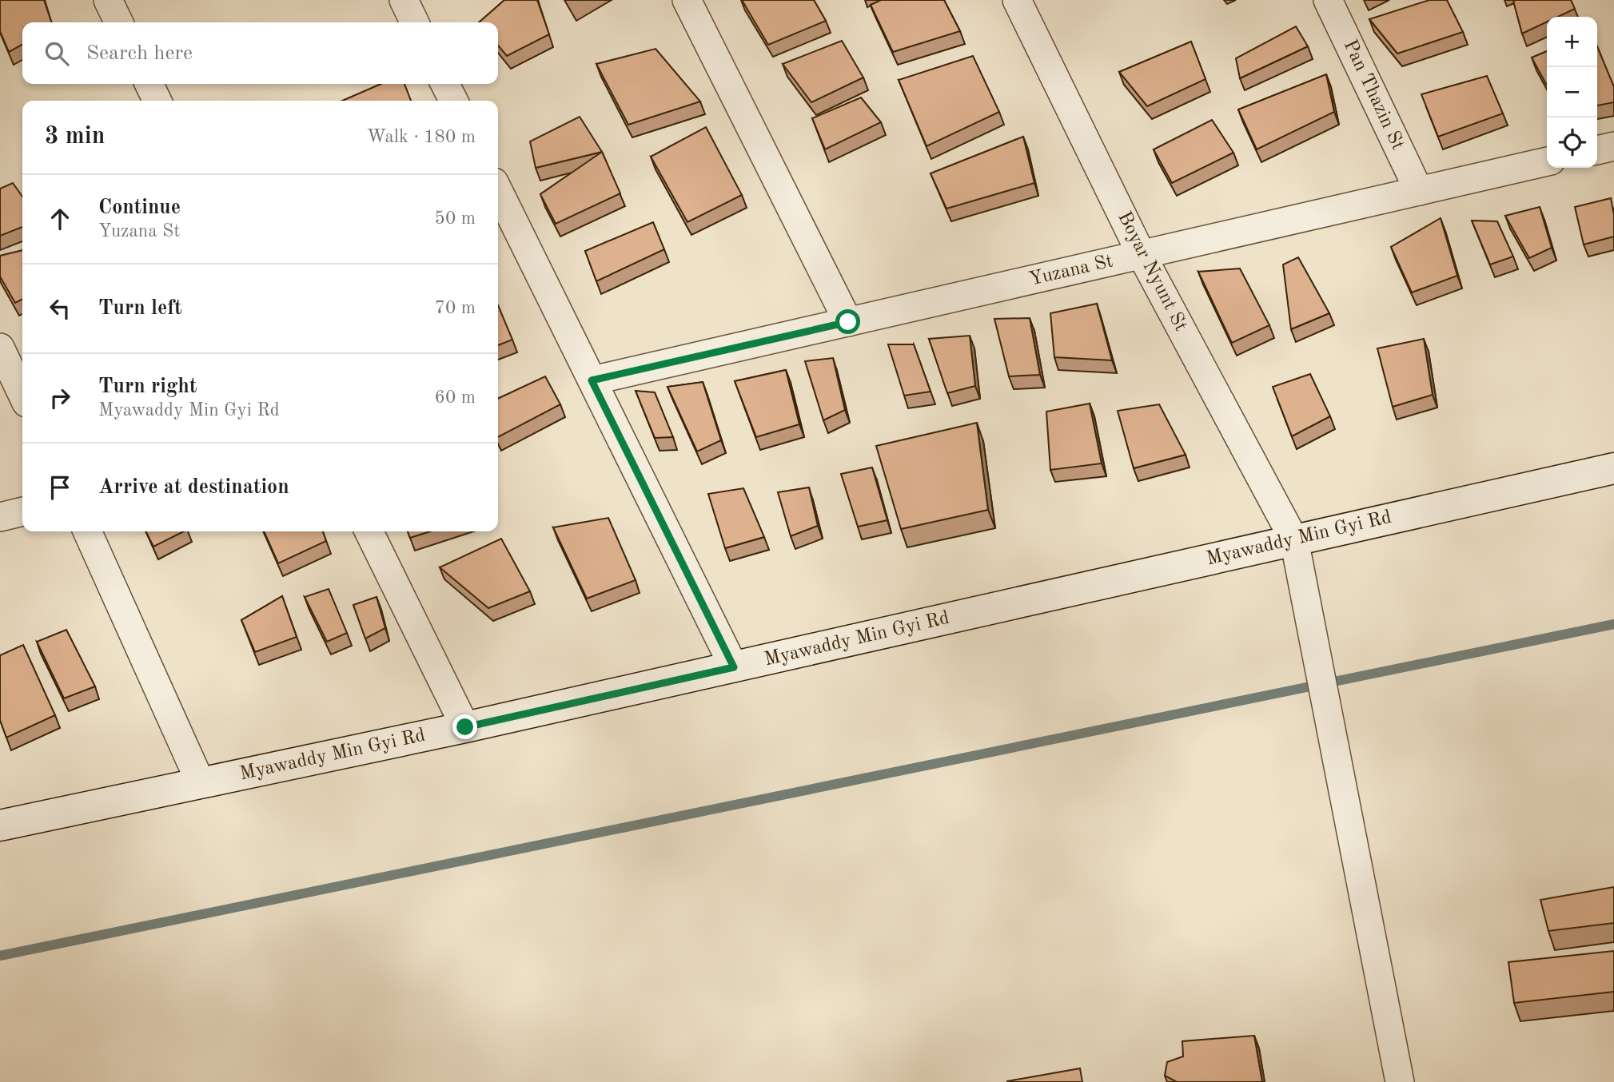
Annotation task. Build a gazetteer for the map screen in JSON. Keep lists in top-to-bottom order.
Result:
{
  "streets": {
    "main road": ["Myawaddy Min Gyi Rd"],
    "street": ["Pan Thazin St", "Yuzana St", "Boyar Nyunt St"]
  },
  "crossings": [
    ["Pan Thazin St", "Yuzana St"],
    ["Yuzana St", "Boyar Nyunt St"],
    ["Boyar Nyunt St", "Myawaddy Min Gyi Rd"]
  ],
  "page": {
    "map_buttons": ["+", "−"],
    "search": "Search here",
    "heading": ["3 min", "Walk · 180 m"],
    "list": [
      ["Continue", "Yuzana St", "50 m"],
      ["Turn left", "70 m"],
      ["Turn right", "Myawaddy Min Gyi Rd", "60 m"],
      "Arrive at destination"
    ]
  }
}
